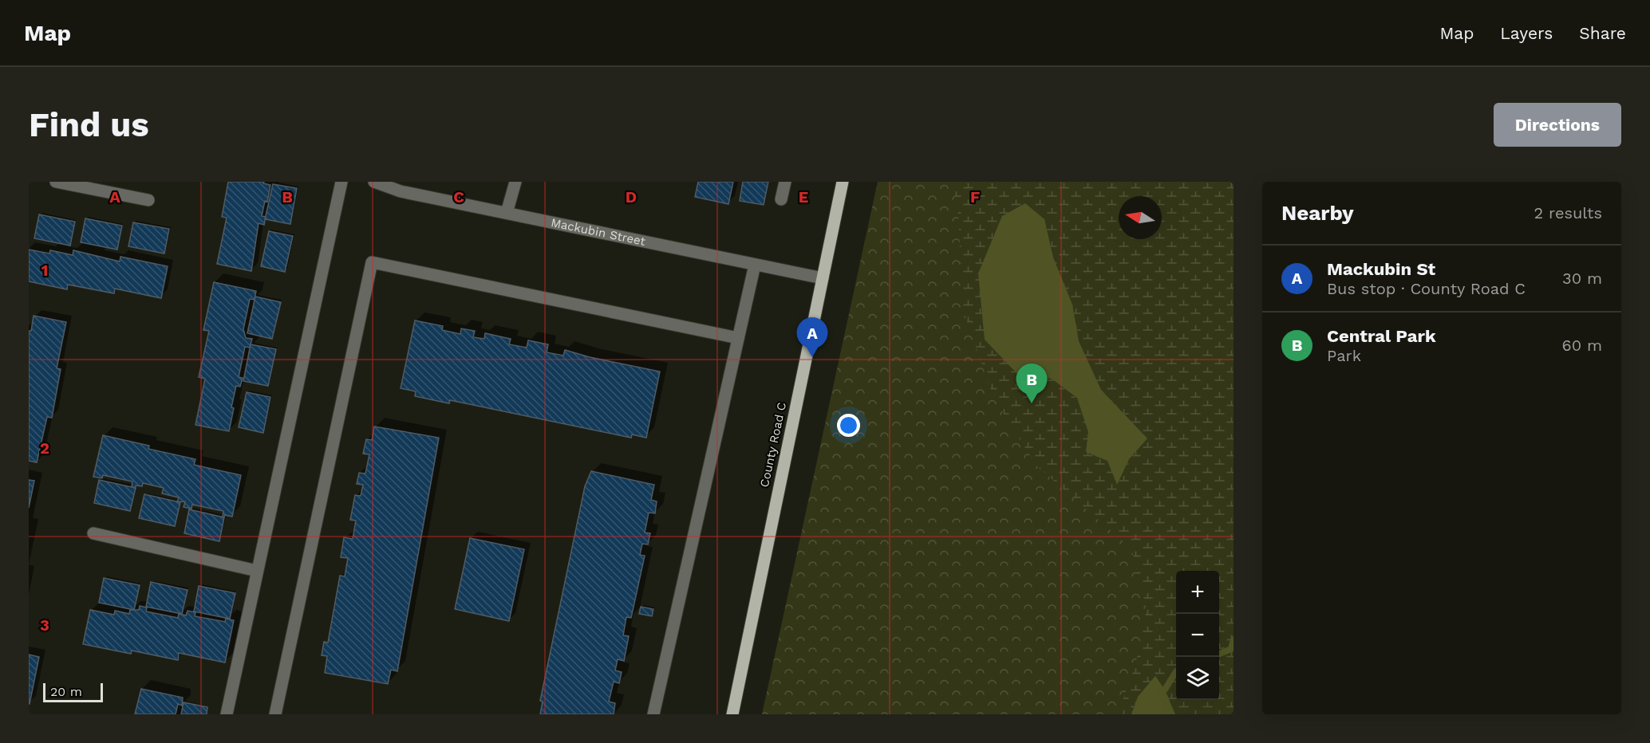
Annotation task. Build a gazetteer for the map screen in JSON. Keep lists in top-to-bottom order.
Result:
{
  "streets": {
    "main road": ["County Road C"],
    "street": ["Mackubin Street"]
  },
  "crossings": [
    ["Mackubin Street", "County Road C"]
  ],
  "scale_bar": "20 m",
  "north": "left",
  "page": {
    "header": "Map",
    "nav": ["Map", "Layers", "Share"],
    "buttons": "Directions",
    "title": "Find us",
    "heading": ["Nearby", "2 results"],
    "list": [
      {
        "mark": "A",
        "name": "Mackubin St",
        "note": "Bus stop · County Road C",
        "value": "30 m"
      },
      {
        "mark": "B",
        "name": "Central Park",
        "note": "Park",
        "value": "60 m"
      }
    ],
    "pins": ["A", "B"],
    "map_buttons": ["+", "−"],
    "scale": "20 m"
  },
  "grid": {
    "columns": [
      "A",
      "B",
      "C",
      "D",
      "E",
      "F"
    ],
    "rows": ["1", "2", "3"]
  }
}
